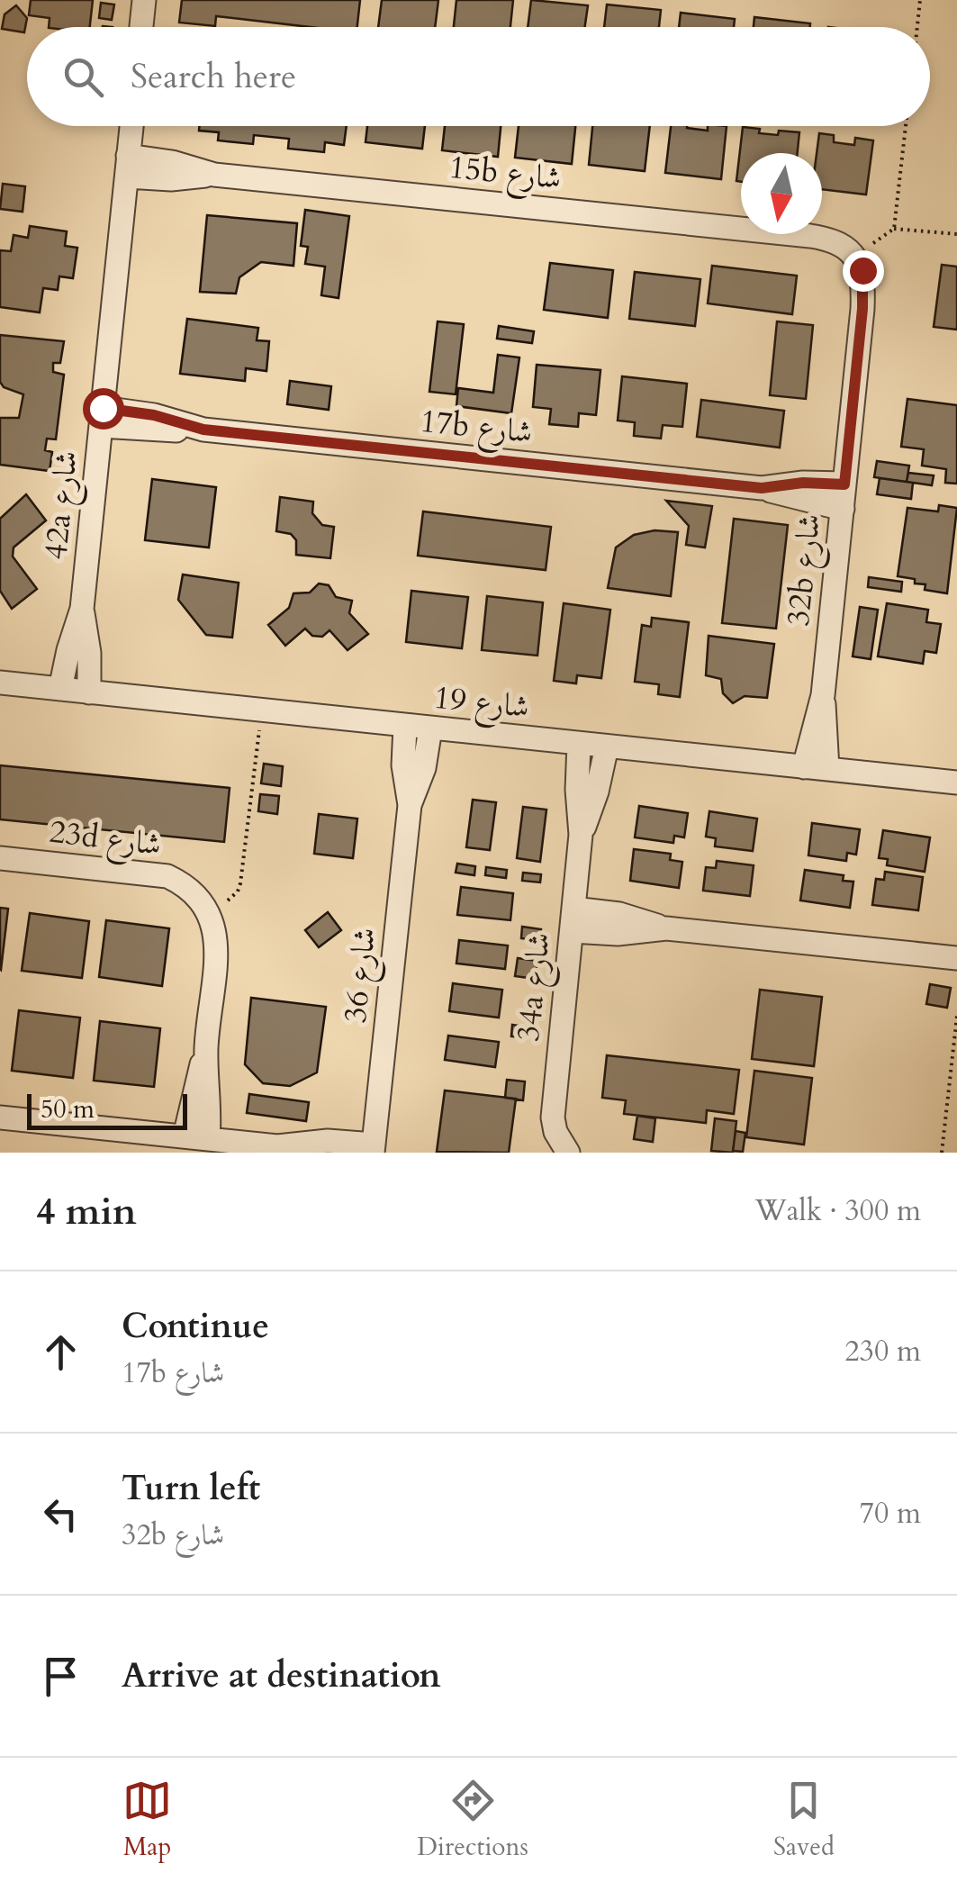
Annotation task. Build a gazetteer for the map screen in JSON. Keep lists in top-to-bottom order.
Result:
{
  "streets": {
    "street": [
      "15b شارع",
      "17b شارع",
      "42a شارع",
      "32b شارع",
      "شارع 19",
      "23d شارع",
      "شارع 36",
      "34a شارع"
    ]
  },
  "crossings": [
    ["15b شارع", "42a شارع"],
    ["15b شارع", "32b شارع"],
    ["17b شارع", "42a شارع"],
    ["17b شارع", "32b شارع"],
    ["42a شارع", "شارع 19"],
    ["32b شارع", "شارع 19"],
    ["شارع 19", "شارع 36"],
    ["شارع 19", "34a شارع"]
  ],
  "scale_bar": "50 m",
  "north": "bottom",
  "page": {
    "search": "Search here",
    "scale": "50 m",
    "heading": ["4 min", "Walk · 300 m"],
    "list": [
      ["Continue", "17b شارع", "230 m"],
      ["Turn left", "32b شارع", "70 m"],
      "Arrive at destination"
    ],
    "nav": ["Map", "Directions", "Saved"]
  }
}
